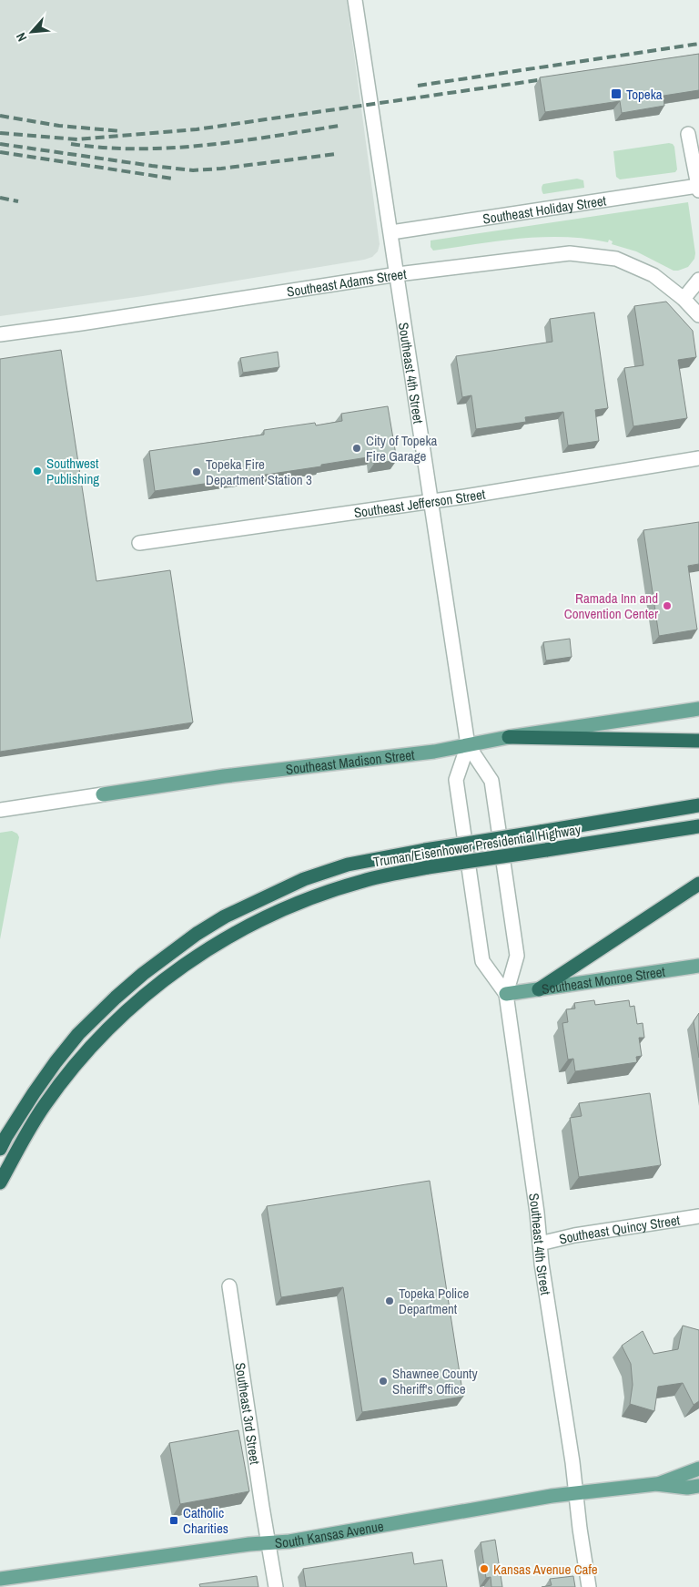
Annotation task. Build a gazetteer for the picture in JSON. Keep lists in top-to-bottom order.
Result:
{
  "streets": {
    "highway": ["Truman/Eisenhower Presidential Highway"],
    "main road": ["Southeast Madison Street", "Southeast Monroe Street", "South Kansas Avenue"],
    "street": [
      "Southeast Holiday Street",
      "Southeast Adams Street",
      "Southeast 4th Street",
      "Southeast Jefferson Street",
      "Southeast Quincy Street",
      "Southeast 3rd Street"
    ]
  },
  "crossings": [
    ["Southeast Holiday Street", "Southeast 4th Street"],
    ["Southeast Adams Street", "Southeast 4th Street"],
    ["Southeast 4th Street", "Southeast Jefferson Street"],
    ["Southeast 4th Street", "Southeast Madison Street"],
    ["Southeast 4th Street", "Southeast Monroe Street"],
    ["Southeast 4th Street", "Southeast Quincy Street"],
    ["Southeast 4th Street", "South Kansas Avenue"],
    ["Southeast 3rd Street", "South Kansas Avenue"]
  ],
  "places": {
    "transit": ["Topeka", "Catholic Charities"],
    "other": [
      "City of Topeka Fire Garage",
      "Southwest Publishing",
      "Topeka Fire Department Station 3",
      "Ramada Inn and Convention Center",
      "Topeka Police Department",
      "Shawnee County Sheriff's Office",
      "Kansas Avenue Cafe"
    ]
  },
  "north": "bottom left"
}
